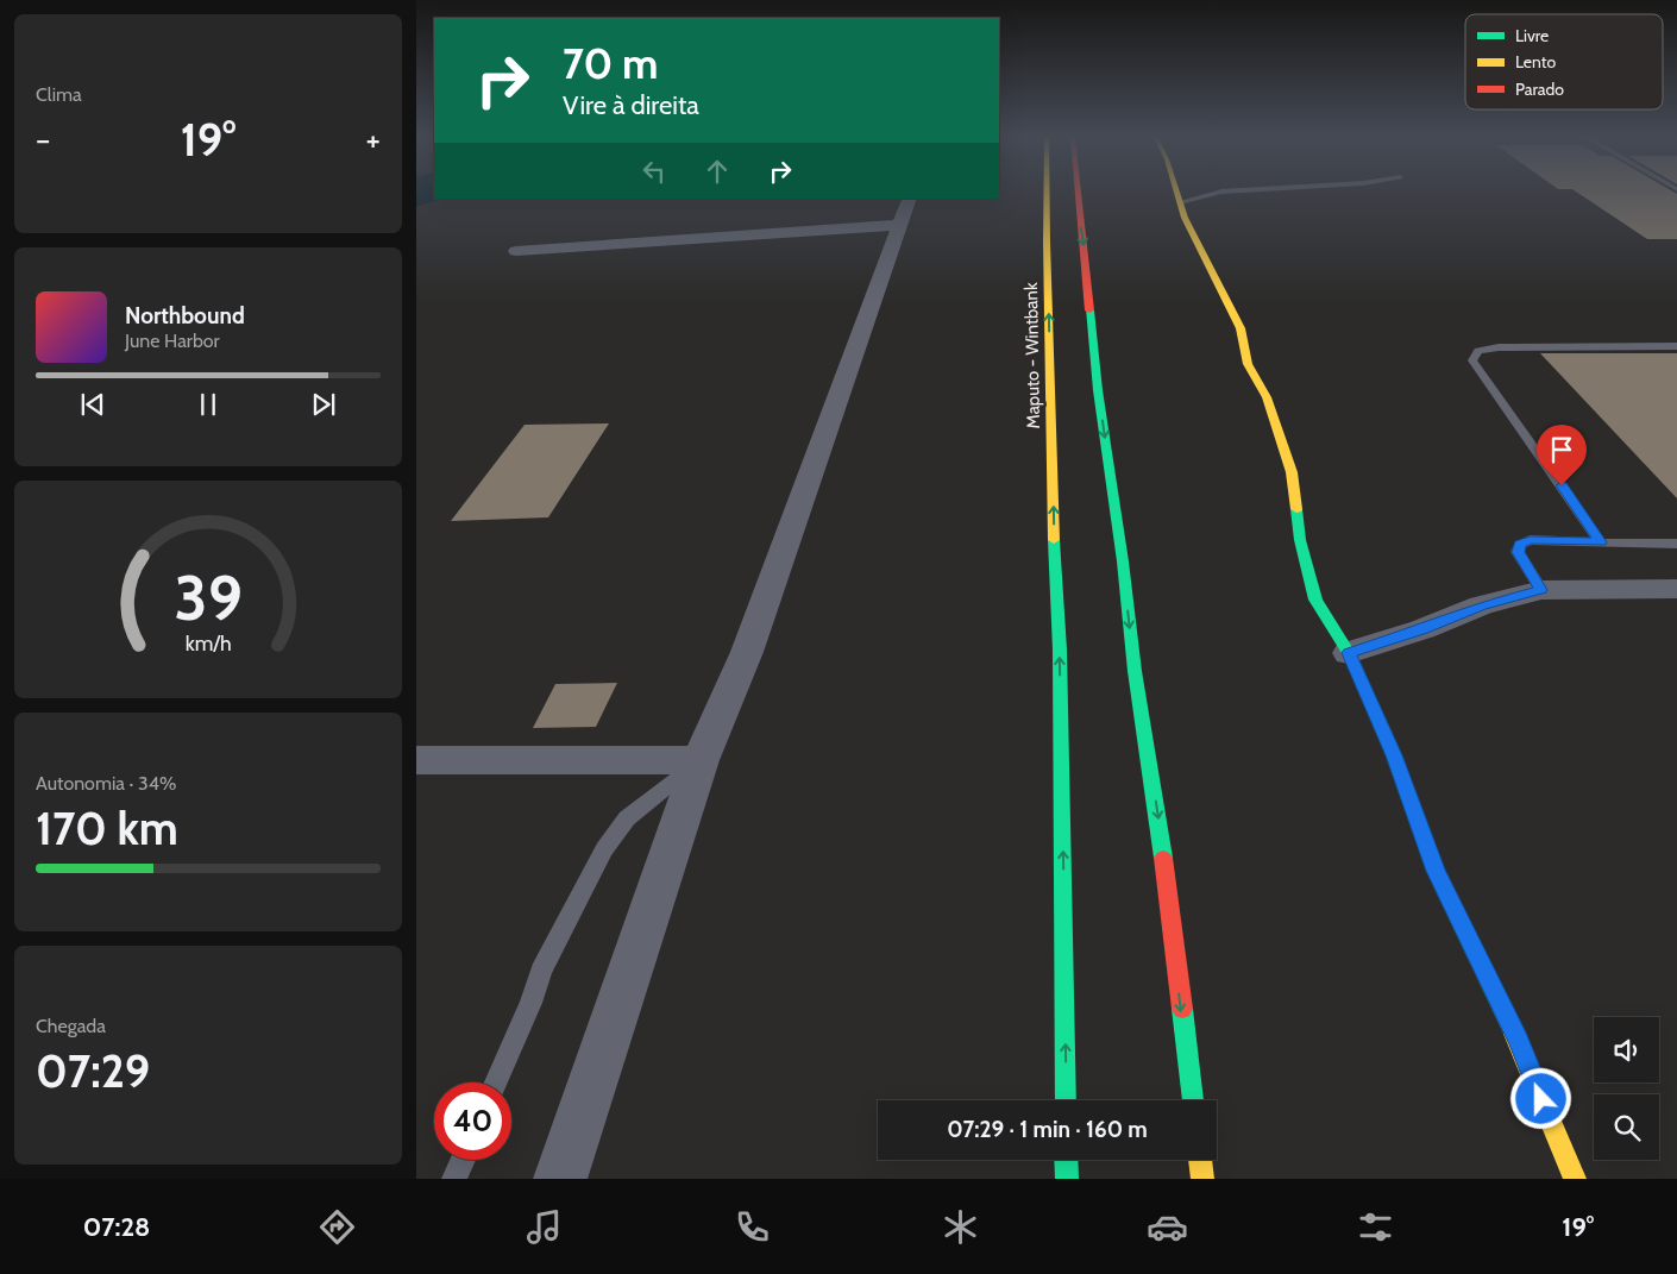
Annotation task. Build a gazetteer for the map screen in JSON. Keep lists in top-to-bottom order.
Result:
{
  "streets": {
    "main road": ["Maputo - Wintbank"]
  },
  "legend": ["Livre", "Lento", "Parado"],
  "page": {
    "tile": [
      "Clima",
      ["Autonomia · 34%", "170 km"],
      ["Chegada", "07:29"]
    ],
    "turn": ["70 m", "Vire à direita"],
    "heat": ["−", "19°", "+"],
    "song": ["Northbound", "June Harbor"],
    "limit": "40",
    "trip": "07:29 · 1 min · 160 m",
    "tabs": ["07:28", "19°"],
    "gauge": ["39", "km/h"]
  }
}
